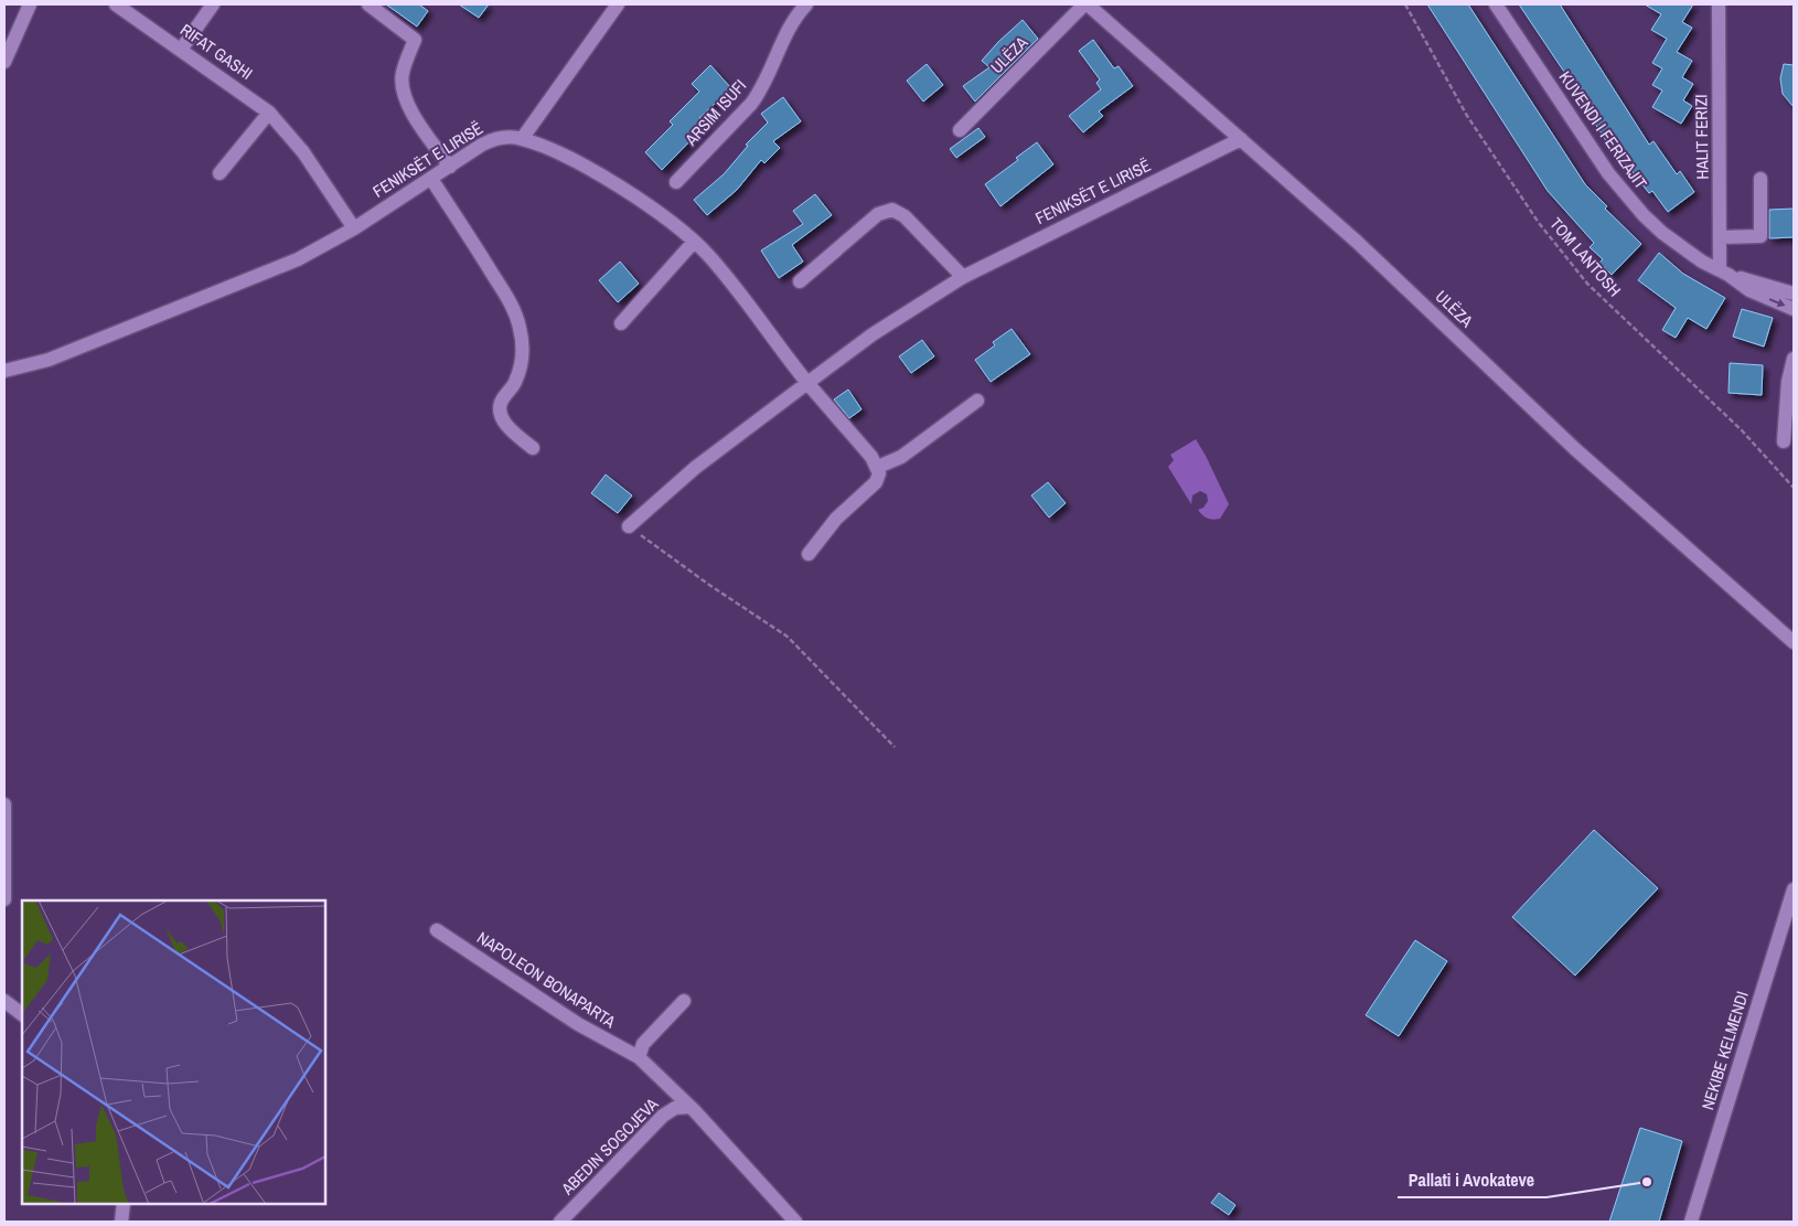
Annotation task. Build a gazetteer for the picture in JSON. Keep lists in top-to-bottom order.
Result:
{
  "streets": {
    "street": [
      "RIFAT GASHI",
      "ULËZA",
      "ARSIM ISUFI",
      "KUVENDI I FERIZAJIT",
      "HALIT FERIZI",
      "FENIKSËT E LIRISË",
      "NAPOLEON BONAPARTA",
      "NEKIBE KELMENDI",
      "ABEDIN SOGOJEVA"
    ],
    "path": ["TOM LANTOSH"]
  },
  "crossings": [
    ["RIFAT GASHI", "FENIKSËT E LIRISË"],
    ["ULËZA", "FENIKSËT E LIRISË"],
    ["KUVENDI I FERIZAJIT", "HALIT FERIZI"],
    ["NAPOLEON BONAPARTA", "ABEDIN SOGOJEVA"]
  ],
  "places": ["Pallati i Avokateve"]
}
